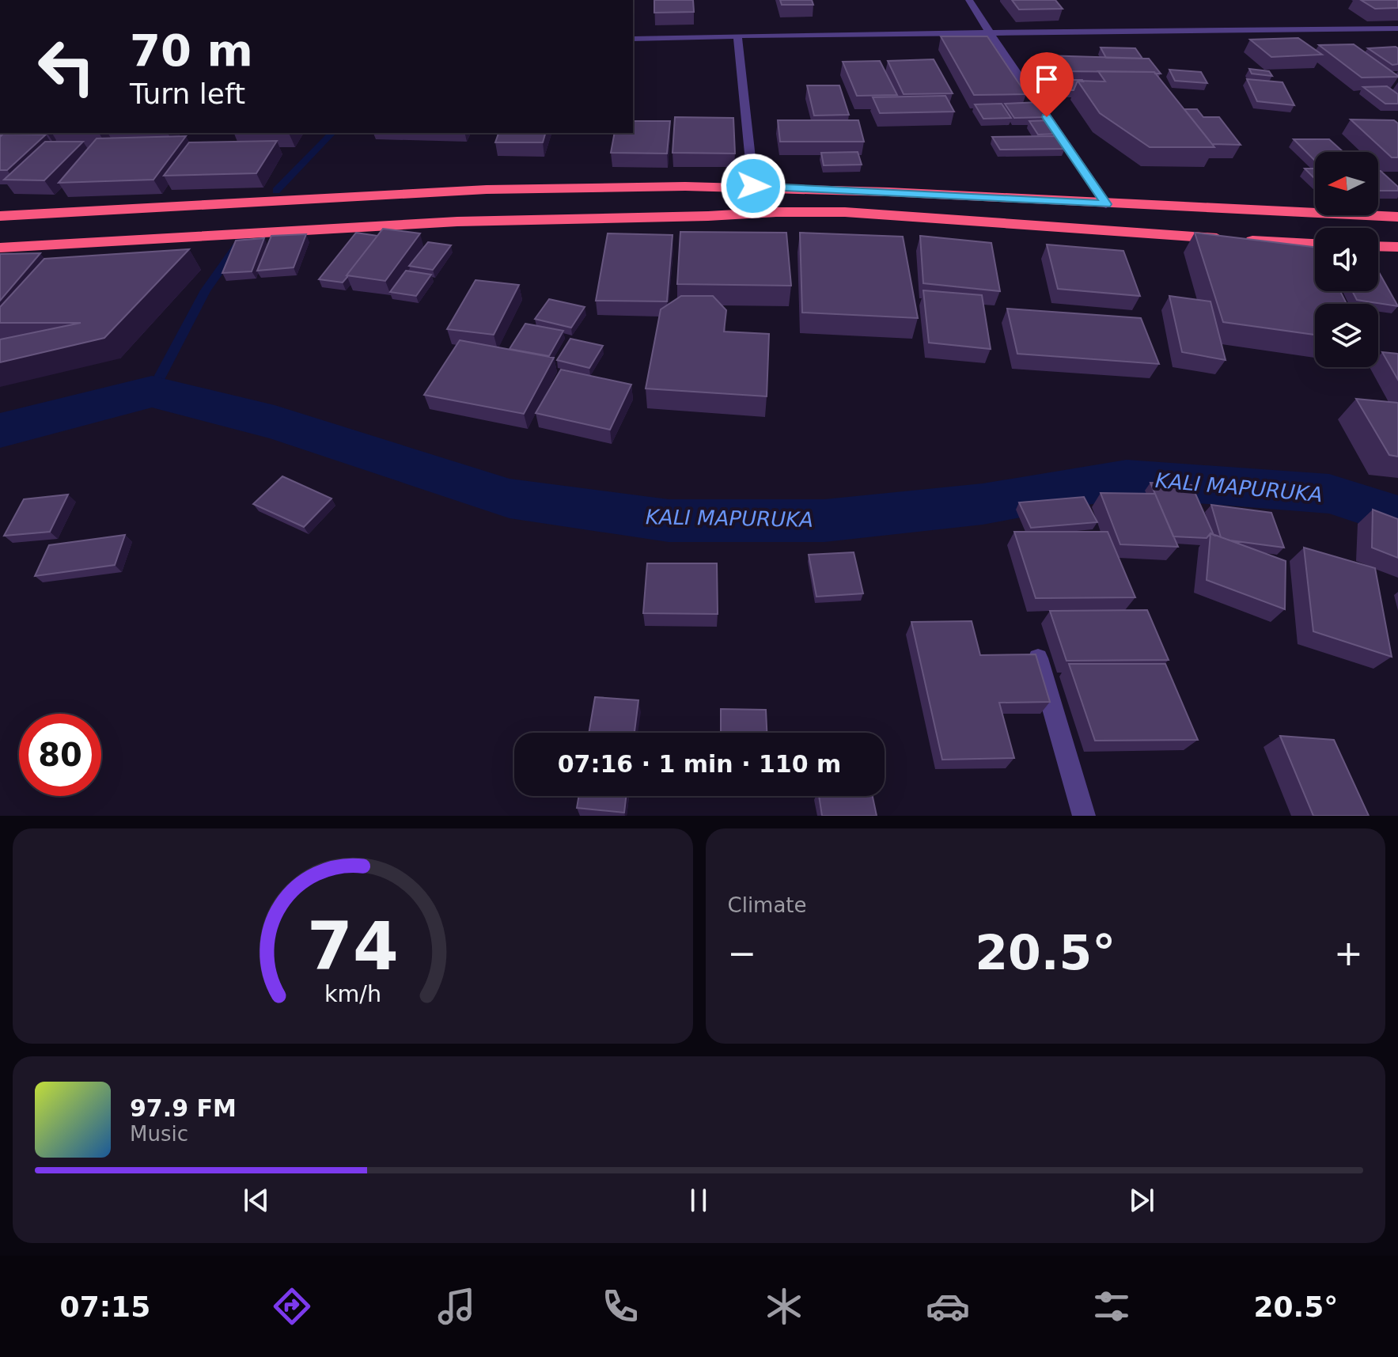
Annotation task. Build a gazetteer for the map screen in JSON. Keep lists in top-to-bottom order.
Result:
{
  "water": ["KALI MAPURUKA"],
  "north": "left",
  "page": {
    "turn": ["70 m", "Turn left"],
    "limit": "80",
    "trip": "07:16 · 1 min · 110 m",
    "tile": "Climate",
    "heat": ["−", "20.5°", "+"],
    "song": ["97.9 FM", "Music"],
    "tabs": ["07:15", "20.5°"],
    "gauge": ["74", "km/h"]
  }
}
